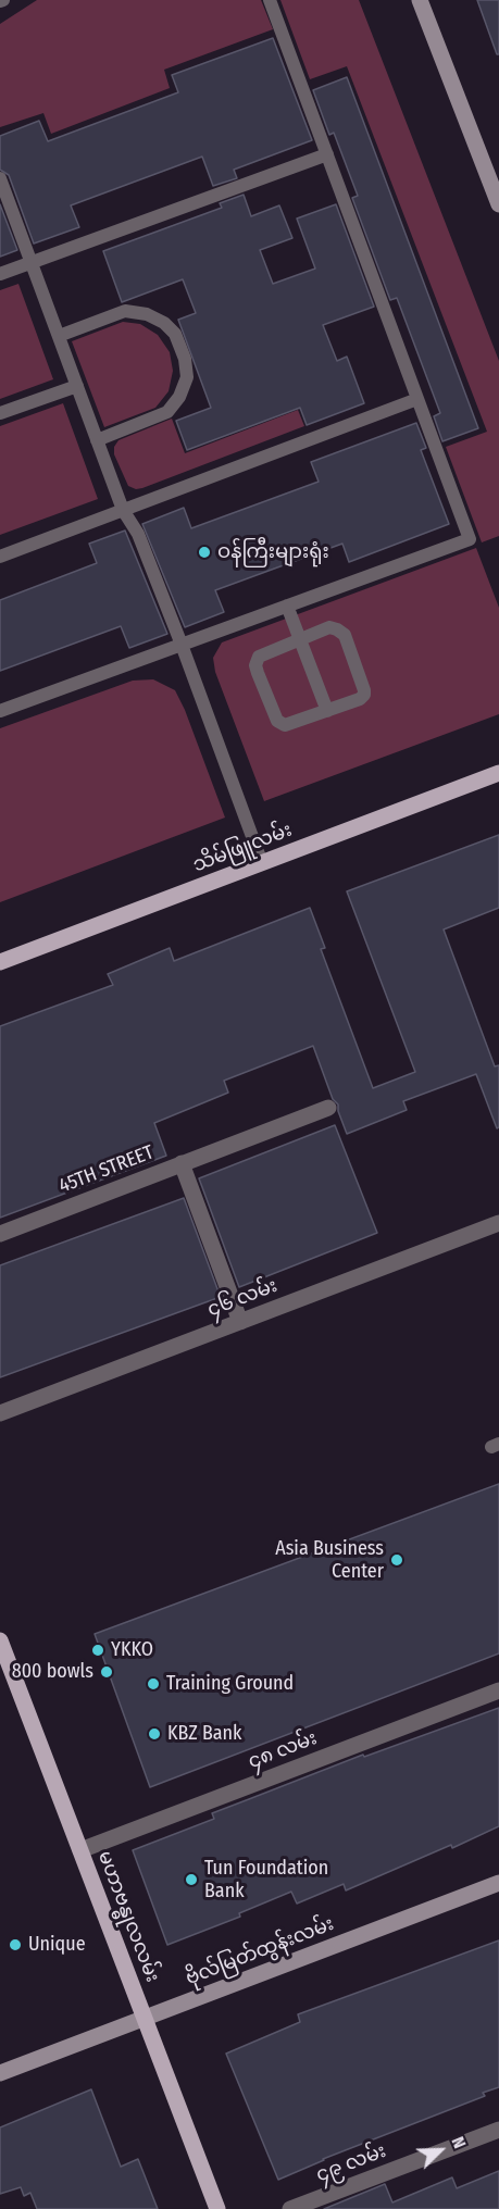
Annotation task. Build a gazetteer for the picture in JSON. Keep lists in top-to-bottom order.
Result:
{
  "streets": {
    "main road": ["သိမ်ဖြူလမ်း", "မဟာဗန္ဓုလလမ်း", "ဗိုလ်မြတ်ထွန်းလမ်း"],
    "street": [
      "45TH STREET",
      "၄၆ လမ်း",
      "၄၈ လမ်း",
      "၄၉ လမ်း"
    ]
  },
  "crossings": [
    ["45TH STREET", "၄၆ လမ်း"],
    ["၄၈ လမ်း", "မဟာဗန္ဓုလလမ်း"],
    ["မဟာဗန္ဓုလလမ်း", "ဗိုလ်မြတ်ထွန်းလမ်း"]
  ],
  "places": [
    "ဝန်ကြီးများရုံး",
    "Asia Business Center",
    "YKKO",
    "800 bowls",
    "Training Ground",
    "KBZ Bank",
    "Tun Foundation Bank",
    "Unique"
  ],
  "north": "top right"
}
